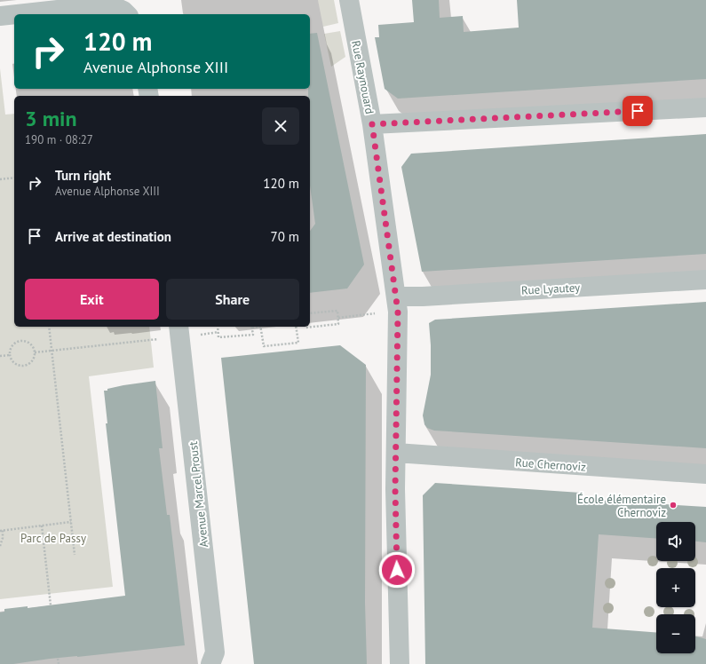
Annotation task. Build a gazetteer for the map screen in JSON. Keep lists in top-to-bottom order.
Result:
{
  "streets": {
    "street": [
      "Rue Raynouard",
      "Rue Lyautey",
      "Rue Chernoviz",
      "Avenue Marcel Proust"
    ]
  },
  "crossings": [
    ["Rue Raynouard", "Rue Lyautey"],
    ["Rue Raynouard", "Rue Chernoviz"]
  ],
  "parks": ["Parc de Passy"],
  "places": ["École élémentaire Chernoviz"],
  "page": {
    "turn": ["120 m", "Avenue Alphonse XIII"],
    "heading": ["3 min", "190 m · 08:27"],
    "list": [
      {
        "name": "Turn right",
        "note": "Avenue Alphonse XIII",
        "value": "120 m"
      },
      {
        "name": "Arrive at destination",
        "value": "70 m"
      }
    ],
    "buttons": ["Exit", "Share"],
    "map_buttons": ["+", "−"]
  }
}
